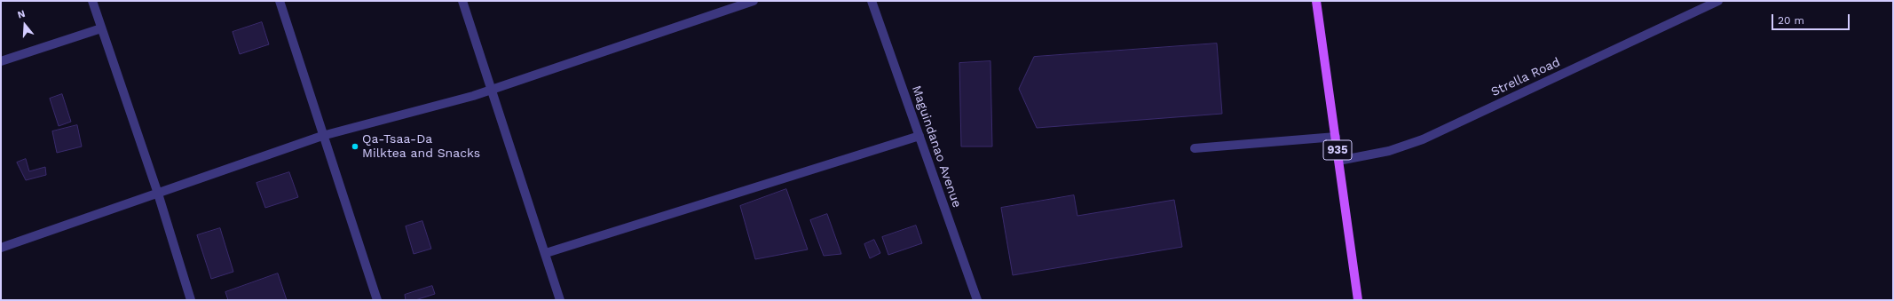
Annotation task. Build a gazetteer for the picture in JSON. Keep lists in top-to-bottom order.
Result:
{
  "streets": {
    "main road": ["935"],
    "street": ["Strella Road", "Maguindanao Avenue"]
  },
  "crossings": [
    ["Strella Road", "935"]
  ],
  "places": ["Qa-Tsaa-Da Milktea and Snacks"],
  "scale_bar": "20 m",
  "north": "top"
}
